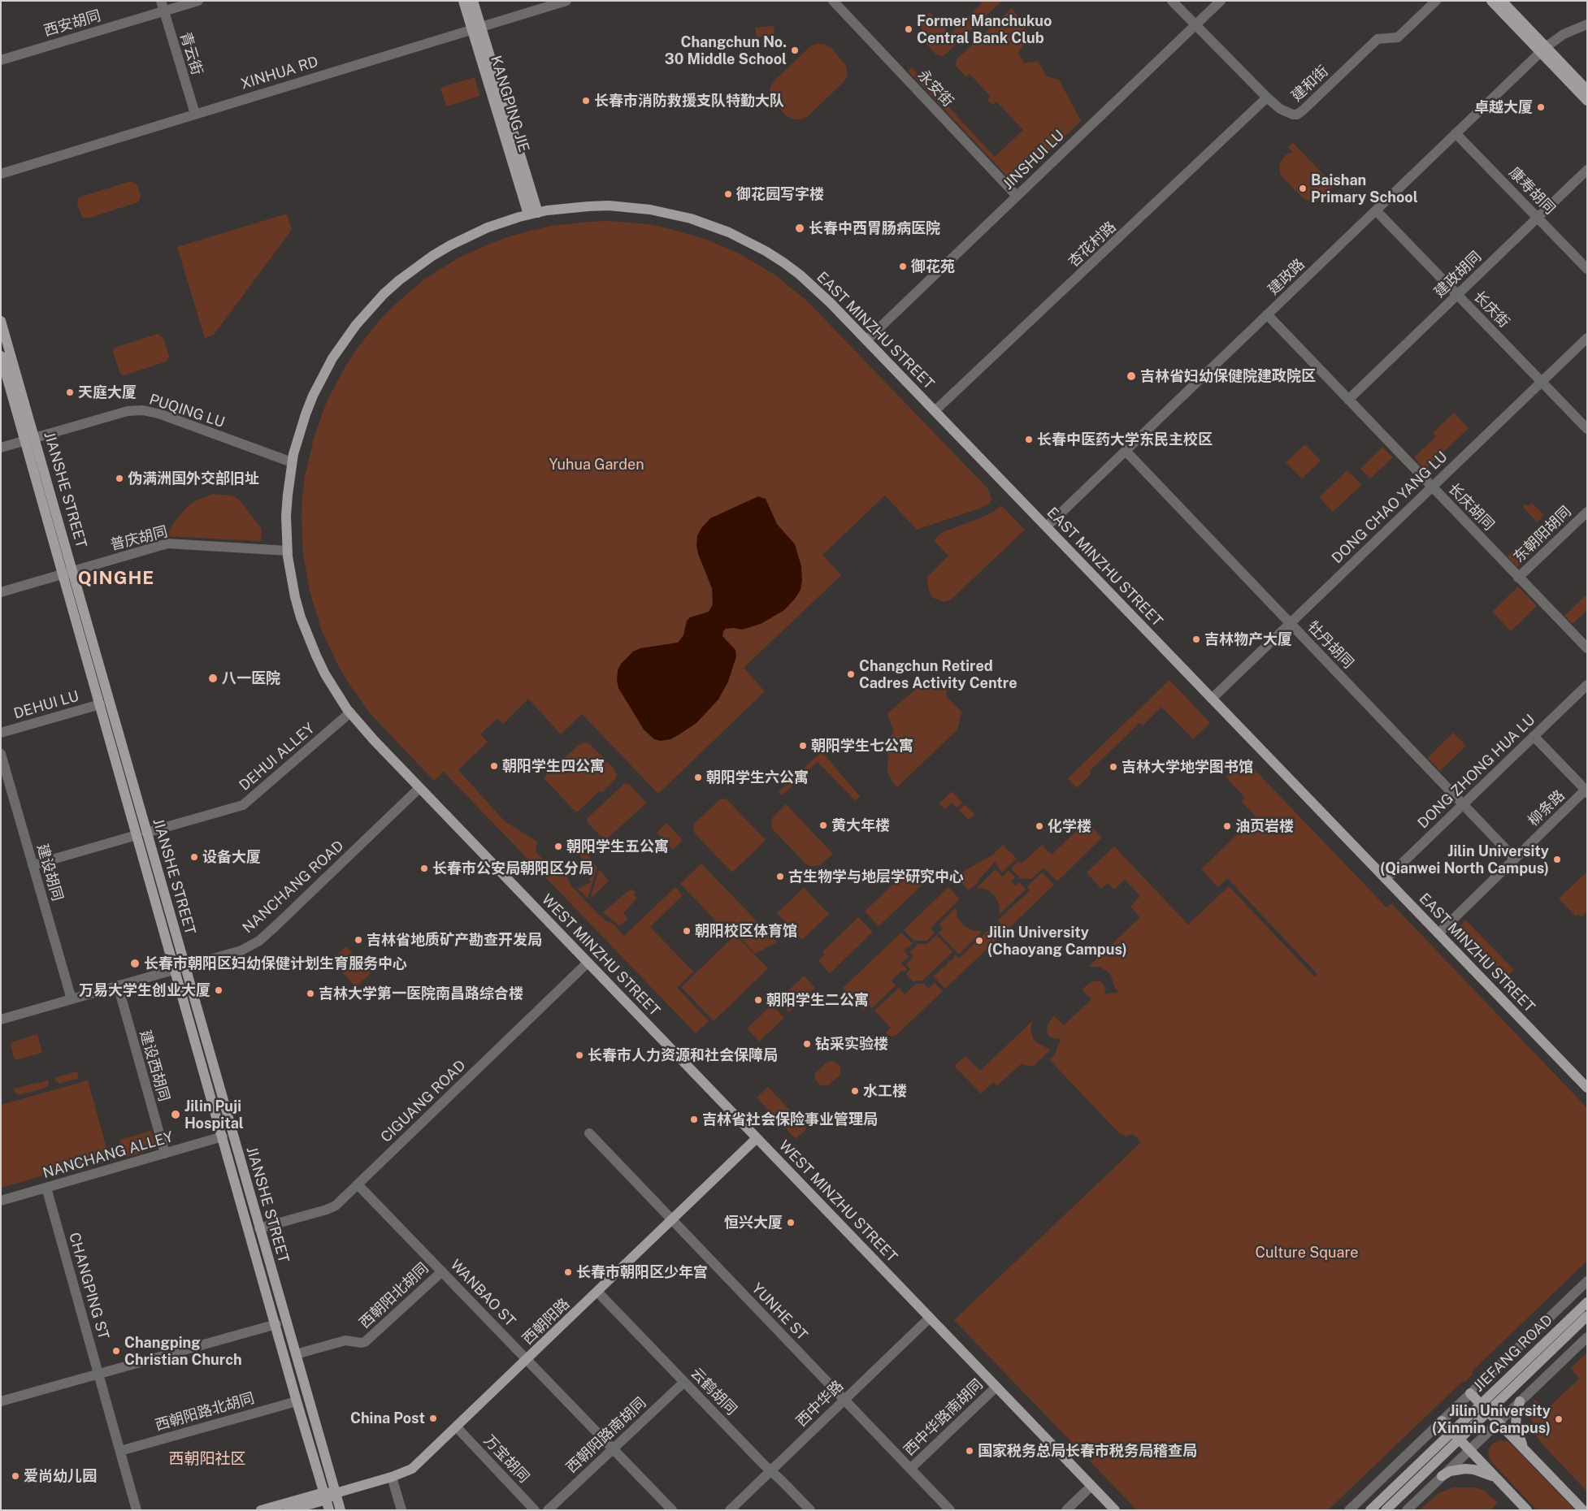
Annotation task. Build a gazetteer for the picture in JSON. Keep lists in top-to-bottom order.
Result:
{
  "streets": {
    "main road": [
      "KANGPING JIE",
      "EAST MINZHU STREET",
      "JIANSHE STREET",
      "WEST MINZHU STREET",
      "西朝阳路",
      "JIEFANG ROAD"
    ],
    "street": [
      "西安胡同",
      "青云街",
      "XINHUA RD",
      "建和街",
      "永安街",
      "JINSHUI LU",
      "康寿胡同",
      "杏花村路",
      "建政胡同",
      "建政路",
      "长庆街",
      "PUQING LU",
      "长庆胡同",
      "DONG CHAO YANG LU",
      "东朝阳胡同",
      "普庆胡同",
      "牡丹胡同",
      "DEHUI LU",
      "DEHUI ALLEY",
      "DONG ZHONG HUA LU",
      "柳条路",
      "建设胡同",
      "NANCHANG ROAD",
      "建设西胡同",
      "CIGUANG ROAD",
      "NANCHANG ALLEY",
      "CHANGPING ST",
      "WANBAO ST",
      "西朝阳北胡同",
      "YUNHE ST",
      "云鹤胡同",
      "西中华路",
      "西朝阳路北胡同",
      "西中华路南胡同",
      "西朝阳路南胡同",
      "万宝胡同"
    ]
  },
  "crossings": [
    ["西安胡同", "青云街"],
    ["青云街", "XINHUA RD"],
    ["XINHUA RD", "KANGPING JIE"],
    ["建和街", "JINSHUI LU"],
    ["建和街", "杏花村路"],
    ["永安街", "JINSHUI LU"],
    ["KANGPING JIE", "EAST MINZHU STREET"],
    ["KANGPING JIE", "WEST MINZHU STREET"],
    ["JINSHUI LU", "EAST MINZHU STREET"],
    ["康寿胡同", "建政胡同"],
    ["康寿胡同", "建政路"],
    ["杏花村路", "EAST MINZHU STREET"],
    ["建政胡同", "长庆街"],
    ["建政胡同", "长庆胡同"],
    ["建政路", "长庆街"],
    ["建政路", "EAST MINZHU STREET"],
    ["建政路", "长庆胡同"],
    ["建政路", "牡丹胡同"],
    ["长庆街", "DONG CHAO YANG LU"],
    ["EAST MINZHU STREET", "DONG CHAO YANG LU"],
    ["EAST MINZHU STREET", "DONG ZHONG HUA LU"],
    ["EAST MINZHU STREET", "柳条路"],
    ["EAST MINZHU STREET", "WEST MINZHU STREET"],
    ["PUQING LU", "JIANSHE STREET"],
    ["PUQING LU", "WEST MINZHU STREET"],
    ["JIANSHE STREET", "普庆胡同"],
    ["JIANSHE STREET", "DEHUI LU"],
    ["JIANSHE STREET", "DEHUI ALLEY"],
    ["JIANSHE STREET", "NANCHANG ROAD"],
    ["JIANSHE STREET", "CIGUANG ROAD"],
    ["JIANSHE STREET", "NANCHANG ALLEY"],
    ["JIANSHE STREET", "西朝阳北胡同"],
    ["JIANSHE STREET", "西朝阳路"],
    ["JIANSHE STREET", "西朝阳路北胡同"],
    ["长庆胡同", "DONG CHAO YANG LU"],
    ["长庆胡同", "东朝阳胡同"],
    ["DONG CHAO YANG LU", "牡丹胡同"],
    ["普庆胡同", "WEST MINZHU STREET"],
    ["牡丹胡同", "DONG ZHONG HUA LU"],
    ["牡丹胡同", "柳条路"],
    ["DEHUI ALLEY", "建设胡同"],
    ["DEHUI ALLEY", "WEST MINZHU STREET"],
    ["建设胡同", "NANCHANG ROAD"],
    ["NANCHANG ROAD", "WEST MINZHU STREET"],
    ["NANCHANG ROAD", "建设西胡同"],
    ["WEST MINZHU STREET", "CIGUANG ROAD"],
    ["WEST MINZHU STREET", "西朝阳路"],
    ["WEST MINZHU STREET", "西中华路"],
    ["WEST MINZHU STREET", "西中华路南胡同"],
    ["建设西胡同", "NANCHANG ALLEY"],
    ["CIGUANG ROAD", "WANBAO ST"],
    ["NANCHANG ALLEY", "CHANGPING ST"],
    ["CHANGPING ST", "西朝阳路北胡同"],
    ["WANBAO ST", "西朝阳北胡同"],
    ["WANBAO ST", "西朝阳路"],
    ["WANBAO ST", "西朝阳路南胡同"],
    ["YUNHE ST", "西朝阳路"],
    ["YUNHE ST", "西中华路"],
    ["YUNHE ST", "西中华路南胡同"],
    ["西朝阳路", "云鹤胡同"],
    ["西朝阳路", "万宝胡同"],
    ["云鹤胡同", "西中华路"],
    ["云鹤胡同", "西朝阳路南胡同"]
  ],
  "districts": ["QINGHE", "西朝阳社区"],
  "parks": ["Yuhua Garden", "Culture Square"],
  "places": [
    "Former Manchukuo Central Bank Club",
    "Changchun No. 30 Middle School",
    "长春市消防救援支队特勤大队",
    "卓越大厦",
    "Baishan Primary School",
    "御花园写字楼",
    "长春中西胃肠病医院",
    "御花苑",
    "吉林省妇幼保健院建政院区",
    "天庭大厦",
    "长春中医药大学东民主校区",
    "伪满洲国外交部旧址",
    "吉林物产大厦",
    "Changchun Retired Cadres Activity Centre",
    "八一医院",
    "朝阳学生七公寓",
    "朝阳学生四公寓",
    "吉林大学地学图书馆",
    "朝阳学生六公寓",
    "黄大年楼",
    "化学楼",
    "油页岩楼",
    "朝阳学生五公寓",
    "设备大厦",
    "Jilin University (Qianwei North Campus)",
    "长春市公安局朝阳区分局",
    "古生物学与地层学研究中心",
    "朝阳校区体育馆",
    "吉林省地质矿产勘查开发局",
    "Jilin University (Chaoyang Campus)",
    "长春市朝阳区妇幼保健计划生育服务中心",
    "万易大学生创业大厦",
    "吉林大学第一医院南昌路综合楼",
    "朝阳学生二公寓",
    "钻采实验楼",
    "长春市人力资源和社会保障局",
    "水工楼",
    "Jilin Puji Hospital",
    "吉林省社会保险事业管理局",
    "恒兴大厦",
    "长春市朝阳区少年宫",
    "Changping Christian Church",
    "China Post",
    "Jilin University (Xinmin Campus)",
    "国家税务总局长春市税务局稽查局",
    "爱尚幼儿园"
  ]
}
